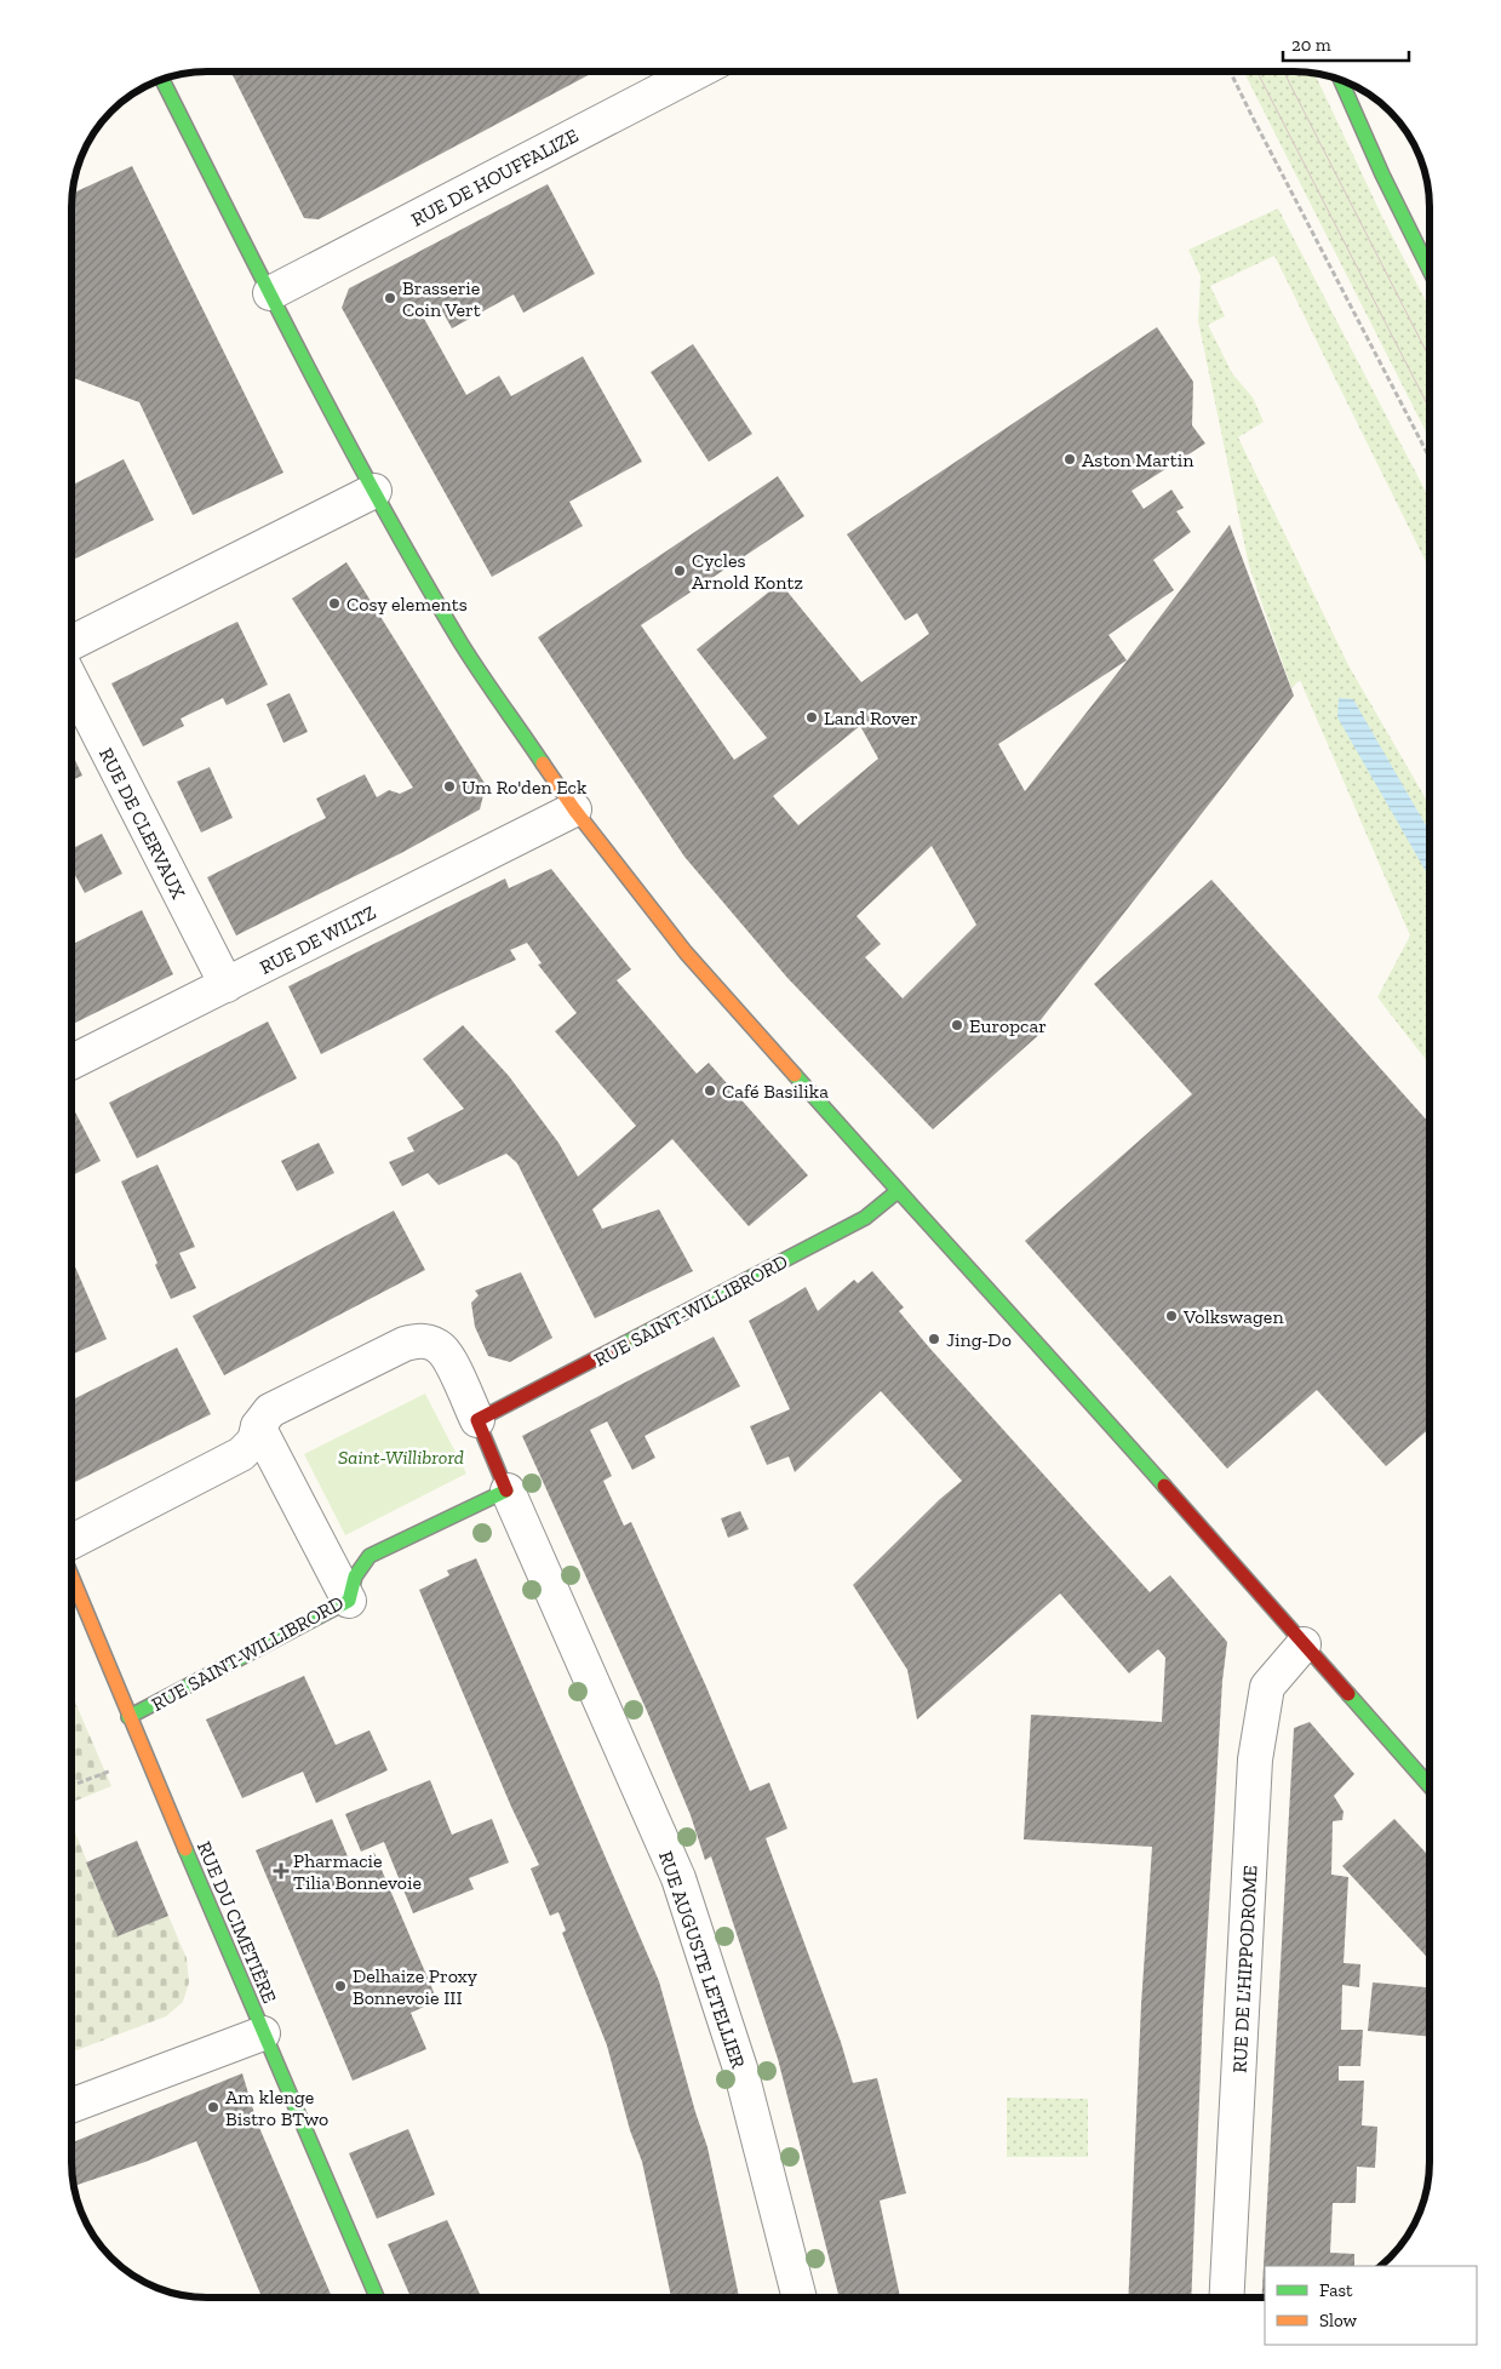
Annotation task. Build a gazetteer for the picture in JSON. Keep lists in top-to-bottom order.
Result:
{
  "streets": {
    "main road": ["RUE SAINT-WILLIBRORD", "RUE DU CIMETIÈRE"],
    "street": [
      "RUE DE HOUFFALIZE",
      "RUE DE CLERVAUX",
      "RUE DE WILTZ",
      "RUE AUGUSTE LETELLIER",
      "RUE DE L'HIPPODROME"
    ]
  },
  "crossings": [
    ["RUE DE CLERVAUX", "RUE DE WILTZ"],
    ["RUE SAINT-WILLIBRORD", "RUE DU CIMETIÈRE"],
    ["RUE SAINT-WILLIBRORD", "RUE AUGUSTE LETELLIER"]
  ],
  "parks": ["Saint-Willibrord"],
  "places": {
    "other": [
      "Brasserie Coin Vert",
      "Aston Martin",
      "Cycles Arnold Kontz",
      "Cosy elements",
      "Land Rover",
      "Um Ro'den Eck",
      "Europcar",
      "Café Basilika",
      "Volkswagen",
      "Jing-Do",
      "Delhaize Proxy Bonnevoie III",
      "Am klenge Bistro BTwo"
    ],
    "health": ["Pharmacie Tilia Bonnevoie"]
  },
  "legend": ["Fast", "Slow"],
  "scale_bar": "20 m"
}
